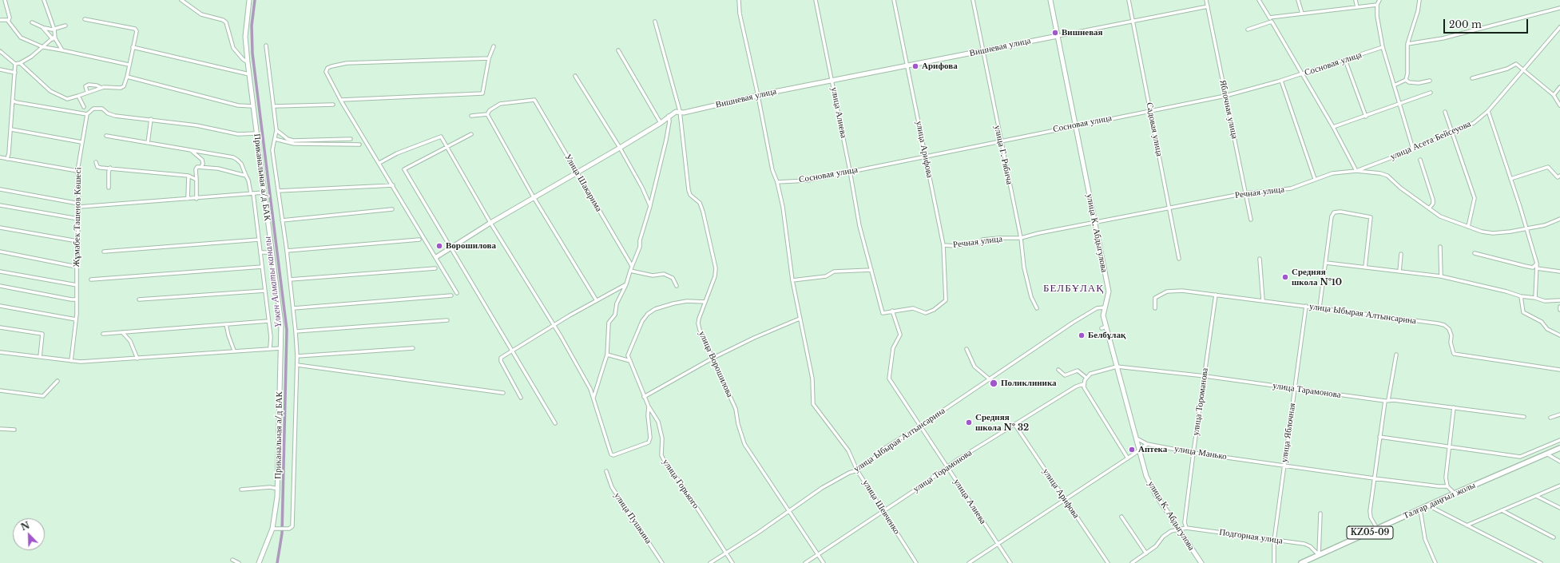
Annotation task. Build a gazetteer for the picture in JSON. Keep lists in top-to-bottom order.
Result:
{
  "streets": {
    "main road": ["Талғар даңғыл жолы", "KZ05-09"],
    "street": [
      "Вишневая улица",
      "Сосновая улица",
      "Яблочная улица",
      "улица Алиева",
      "Садовая улица",
      "улица Асета Бейсеуова",
      "улица Арифова",
      "улица Г. Рябича",
      "Приканальная а/д БАК",
      "Улица Шакарима",
      "Речная улица",
      "Жұмабек Тәшенов Көшесі",
      "улица К. Абдыгулова",
      "улица Ыбырая Алтынсарина",
      "улица Ворошилова",
      "улица Тарамонова",
      "улица Тороманова",
      "улица Яблочная",
      "улица Манько",
      "улица Торамонова",
      "улица Горького",
      "улица Шевченко",
      "улица Пушкина",
      "Подгорная улица"
    ]
  },
  "crossings": [
    ["Вишневая улица", "Яблочная улица"],
    ["Вишневая улица", "улица Алиева"],
    ["Вишневая улица", "Садовая улица"],
    ["Вишневая улица", "улица Арифова"],
    ["Вишневая улица", "улица Г. Рябича"],
    ["Вишневая улица", "Улица Шакарима"],
    ["Вишневая улица", "улица К. Абдыгулова"],
    ["Вишневая улица", "улица Ворошилова"],
    ["Вишневая улица", "улица Шевченко"],
    ["Сосновая улица", "Яблочная улица"],
    ["Сосновая улица", "улица Алиева"],
    ["Сосновая улица", "Садовая улица"],
    ["Сосновая улица", "улица Арифова"],
    ["Сосновая улица", "улица Г. Рябича"],
    ["Сосновая улица", "улица К. Абдыгулова"],
    ["Сосновая улица", "улица Шевченко"],
    ["Яблочная улица", "Речная улица"],
    ["улица Алиева", "улица Арифова"],
    ["улица Алиева", "улица Ыбырая Алтынсарина"],
    ["улица Алиева", "улица Торамонова"],
    ["Садовая улица", "Речная улица"],
    ["улица Асета Бейсеуова", "Речная улица"],
    ["улица Арифова", "Речная улица"],
    ["улица Арифова", "улица Торамонова"],
    ["улица Г. Рябича", "Речная улица"],
    ["Речная улица", "улица К. Абдыгулова"],
    ["улица К. Абдыгулова", "улица Ыбырая Алтынсарина"],
    ["улица К. Абдыгулова", "улица Тарамонова"],
    ["улица К. Абдыгулова", "улица Манько"],
    ["улица К. Абдыгулова", "Подгорная улица"],
    ["улица Ыбырая Алтынсарина", "улица Ворошилова"],
    ["улица Ыбырая Алтынсарина", "улица Тороманова"],
    ["улица Ыбырая Алтынсарина", "улица Яблочная"],
    ["улица Ыбырая Алтынсарина", "улица Горького"],
    ["улица Ыбырая Алтынсарина", "улица Шевченко"],
    ["улица Ворошилова", "улица Торамонова"],
    ["улица Ворошилова", "улица Горького"],
    ["улица Тарамонова", "улица Тороманова"],
    ["улица Тарамонова", "улица Яблочная"],
    ["улица Тороманова", "улица Манько"],
    ["улица Тороманова", "Подгорная улица"],
    ["улица Яблочная", "улица Манько"],
    ["улица Яблочная", "Подгорная улица"],
    ["улица Торамонова", "улица Шевченко"],
    ["Талғар даңғыл жолы", "Подгорная улица"]
  ],
  "districts": ["БЕЛБҰЛАҚ"],
  "water": ["Үлкен Алматы каналы"],
  "places": [
    "Вишневая",
    "Арифова",
    "Ворошилова",
    "Средняя школа №10",
    "Белбұлақ",
    "Поликлиника",
    "Средняя школа № 32",
    "Аптека"
  ],
  "scale_bar": "200 m",
  "north": "top left"
}
